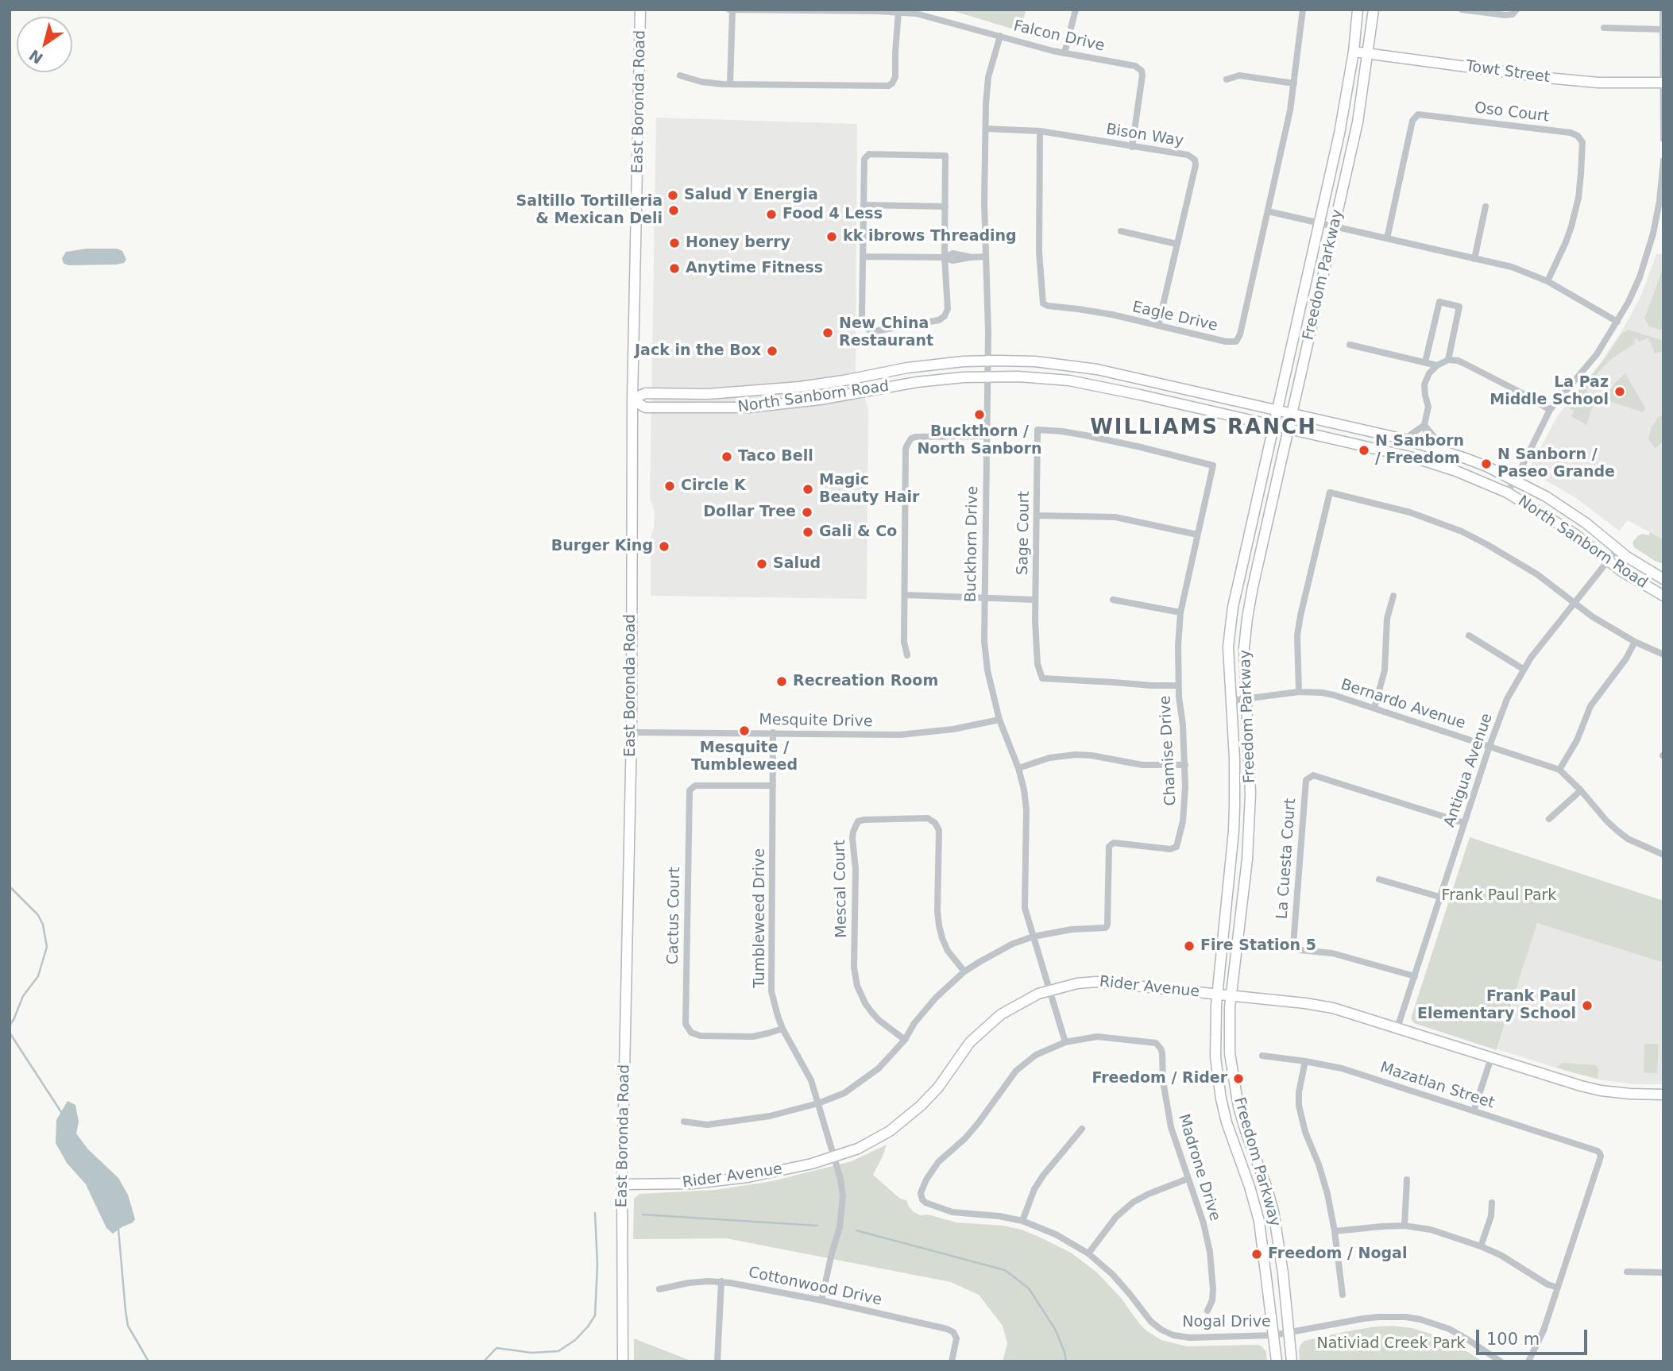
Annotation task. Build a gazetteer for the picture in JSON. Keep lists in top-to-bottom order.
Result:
{
  "streets": {
    "main road": [
      "Towt Street",
      "East Boronda Road",
      "Freedom Parkway",
      "North Sanborn Road",
      "Rider Avenue"
    ],
    "street": [
      "Falcon Drive",
      "Oso Court",
      "Bison Way",
      "Eagle Drive",
      "Sage Court",
      "Buckhorn Drive",
      "Bernardo Avenue",
      "Mesquite Drive",
      "Chamise Drive",
      "Antigua Avenue",
      "La Cuesta Court",
      "Mescal Court",
      "Cactus Court",
      "Tumbleweed Drive",
      "Mazatlan Street",
      "Madrone Drive",
      "Cottonwood Drive",
      "Nogal Drive"
    ]
  },
  "crossings": [
    ["Falcon Drive", "Bison Way"],
    ["Falcon Drive", "Buckhorn Drive"],
    ["Towt Street", "Freedom Parkway"],
    ["East Boronda Road", "North Sanborn Road"],
    ["East Boronda Road", "Mesquite Drive"],
    ["East Boronda Road", "Rider Avenue"],
    ["Bison Way", "Eagle Drive"],
    ["Bison Way", "Buckhorn Drive"],
    ["Freedom Parkway", "North Sanborn Road"],
    ["Freedom Parkway", "Bernardo Avenue"],
    ["Freedom Parkway", "Rider Avenue"],
    ["Freedom Parkway", "Nogal Drive"],
    ["North Sanborn Road", "Buckhorn Drive"],
    ["North Sanborn Road", "Antigua Avenue"],
    ["Sage Court", "Chamise Drive"],
    ["Buckhorn Drive", "Mesquite Drive"],
    ["Buckhorn Drive", "Chamise Drive"],
    ["Buckhorn Drive", "Rider Avenue"],
    ["Buckhorn Drive", "Madrone Drive"],
    ["Bernardo Avenue", "Antigua Avenue"],
    ["Mesquite Drive", "Tumbleweed Drive"],
    ["Antigua Avenue", "La Cuesta Court"],
    ["Antigua Avenue", "Rider Avenue"],
    ["Cactus Court", "Tumbleweed Drive"],
    ["Tumbleweed Drive", "Rider Avenue"],
    ["Tumbleweed Drive", "Cottonwood Drive"],
    ["Madrone Drive", "Nogal Drive"]
  ],
  "districts": ["WILLIAMS RANCH"],
  "parks": ["Frank Paul Park", "Nativiad Creek Park"],
  "places": [
    "Salud Y Energia",
    "Saltillo Tortilleria & Mexican Deli",
    "Food 4 Less",
    "kk ibrows Threading",
    "Honey berry",
    "Anytime Fitness",
    "New China Restaurant",
    "Jack in the Box",
    "La Paz Middle School",
    "Buckthorn / North Sanborn",
    "N Sanborn / Freedom",
    "Taco Bell",
    "N Sanborn / Paseo Grande",
    "Circle K",
    "Magic Beauty Hair",
    "Dollar Tree",
    "Gali & Co",
    "Burger King",
    "Salud",
    "Recreation Room",
    "Mesquite / Tumbleweed",
    "Fire Station 5",
    "Frank Paul Elementary School",
    "Freedom / Rider",
    "Freedom / Nogal"
  ],
  "scale_bar": "100 m",
  "north": "bottom left"
}
